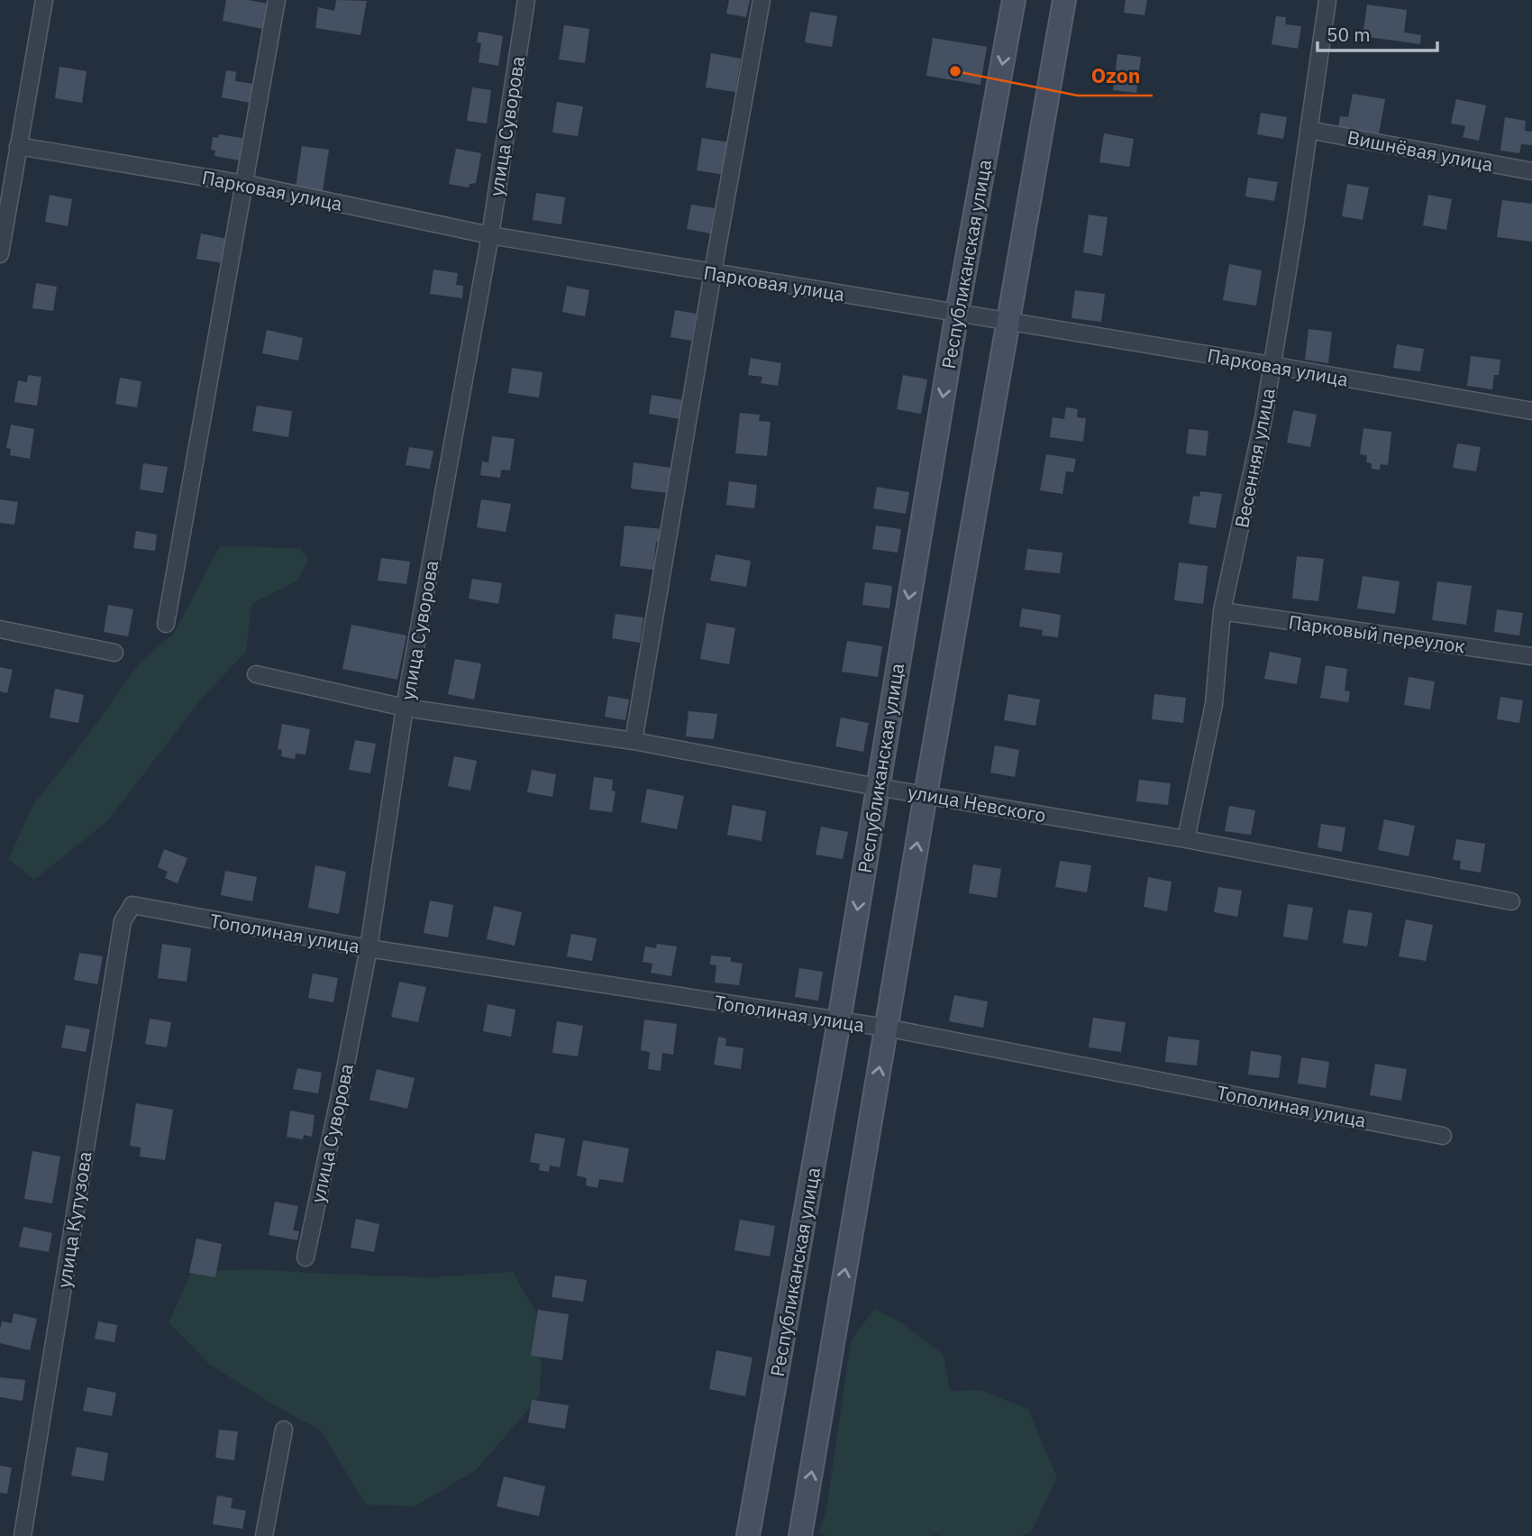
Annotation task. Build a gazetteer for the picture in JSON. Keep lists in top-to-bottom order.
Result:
{
  "streets": {
    "street": [
      "улица Суворова",
      "Вишнёвая улица",
      "Парковая улица",
      "Республиканская улица",
      "Весенняя улица",
      "Парковый переулок",
      "улица Невского",
      "Тополиная улица",
      "улица Кутузова"
    ]
  },
  "crossings": [
    ["улица Суворова", "Парковая улица"],
    ["улица Суворова", "улица Невского"],
    ["улица Суворова", "Тополиная улица"],
    ["Вишнёвая улица", "Весенняя улица"],
    ["Парковая улица", "Республиканская улица"],
    ["Парковая улица", "Весенняя улица"],
    ["Республиканская улица", "улица Невского"],
    ["Республиканская улица", "Тополиная улица"],
    ["Весенняя улица", "Парковый переулок"],
    ["Весенняя улица", "улица Невского"],
    ["Тополиная улица", "улица Кутузова"]
  ],
  "places": ["Ozon"],
  "scale_bar": "50 m"
}
